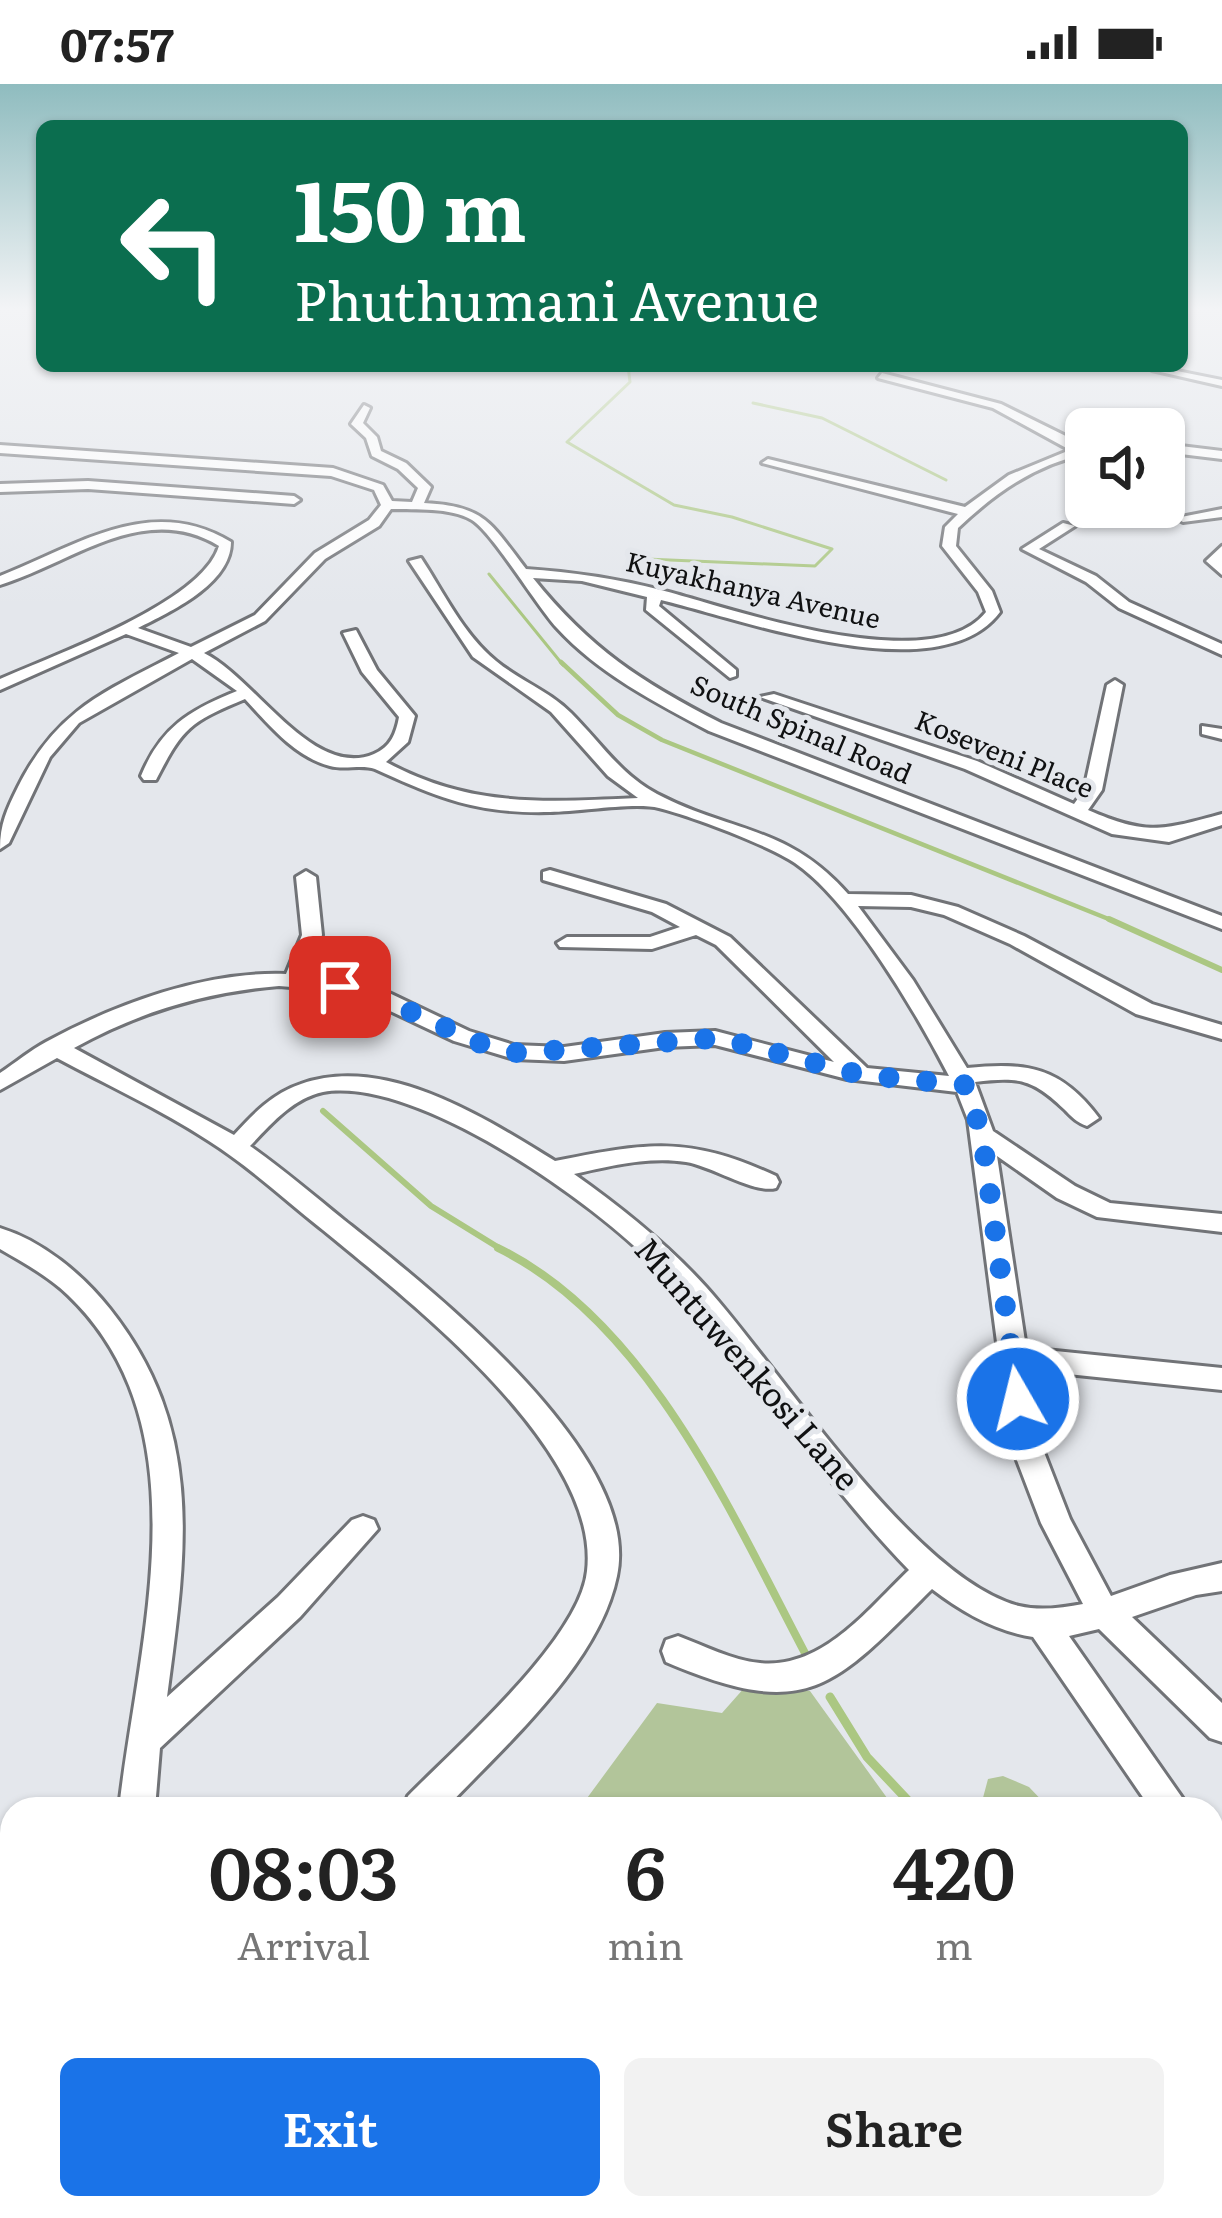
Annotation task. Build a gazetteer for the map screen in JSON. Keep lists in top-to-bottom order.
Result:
{
  "streets": {
    "street": [
      "Kuyakhanya Avenue",
      "South Spinal Road",
      "Koseveni Place",
      "Muntuwenkosi Lane"
    ]
  },
  "crossings": [
    ["Kuyakhanya Avenue", "South Spinal Road"]
  ],
  "page": {
    "status": "07:57",
    "turn": ["150 m", "Phuthumani Avenue"],
    "eta": [
      "08:03",
      "Arrival",
      "6",
      "min",
      "420",
      "m"
    ],
    "buttons": ["Exit", "Share"]
  }
}
